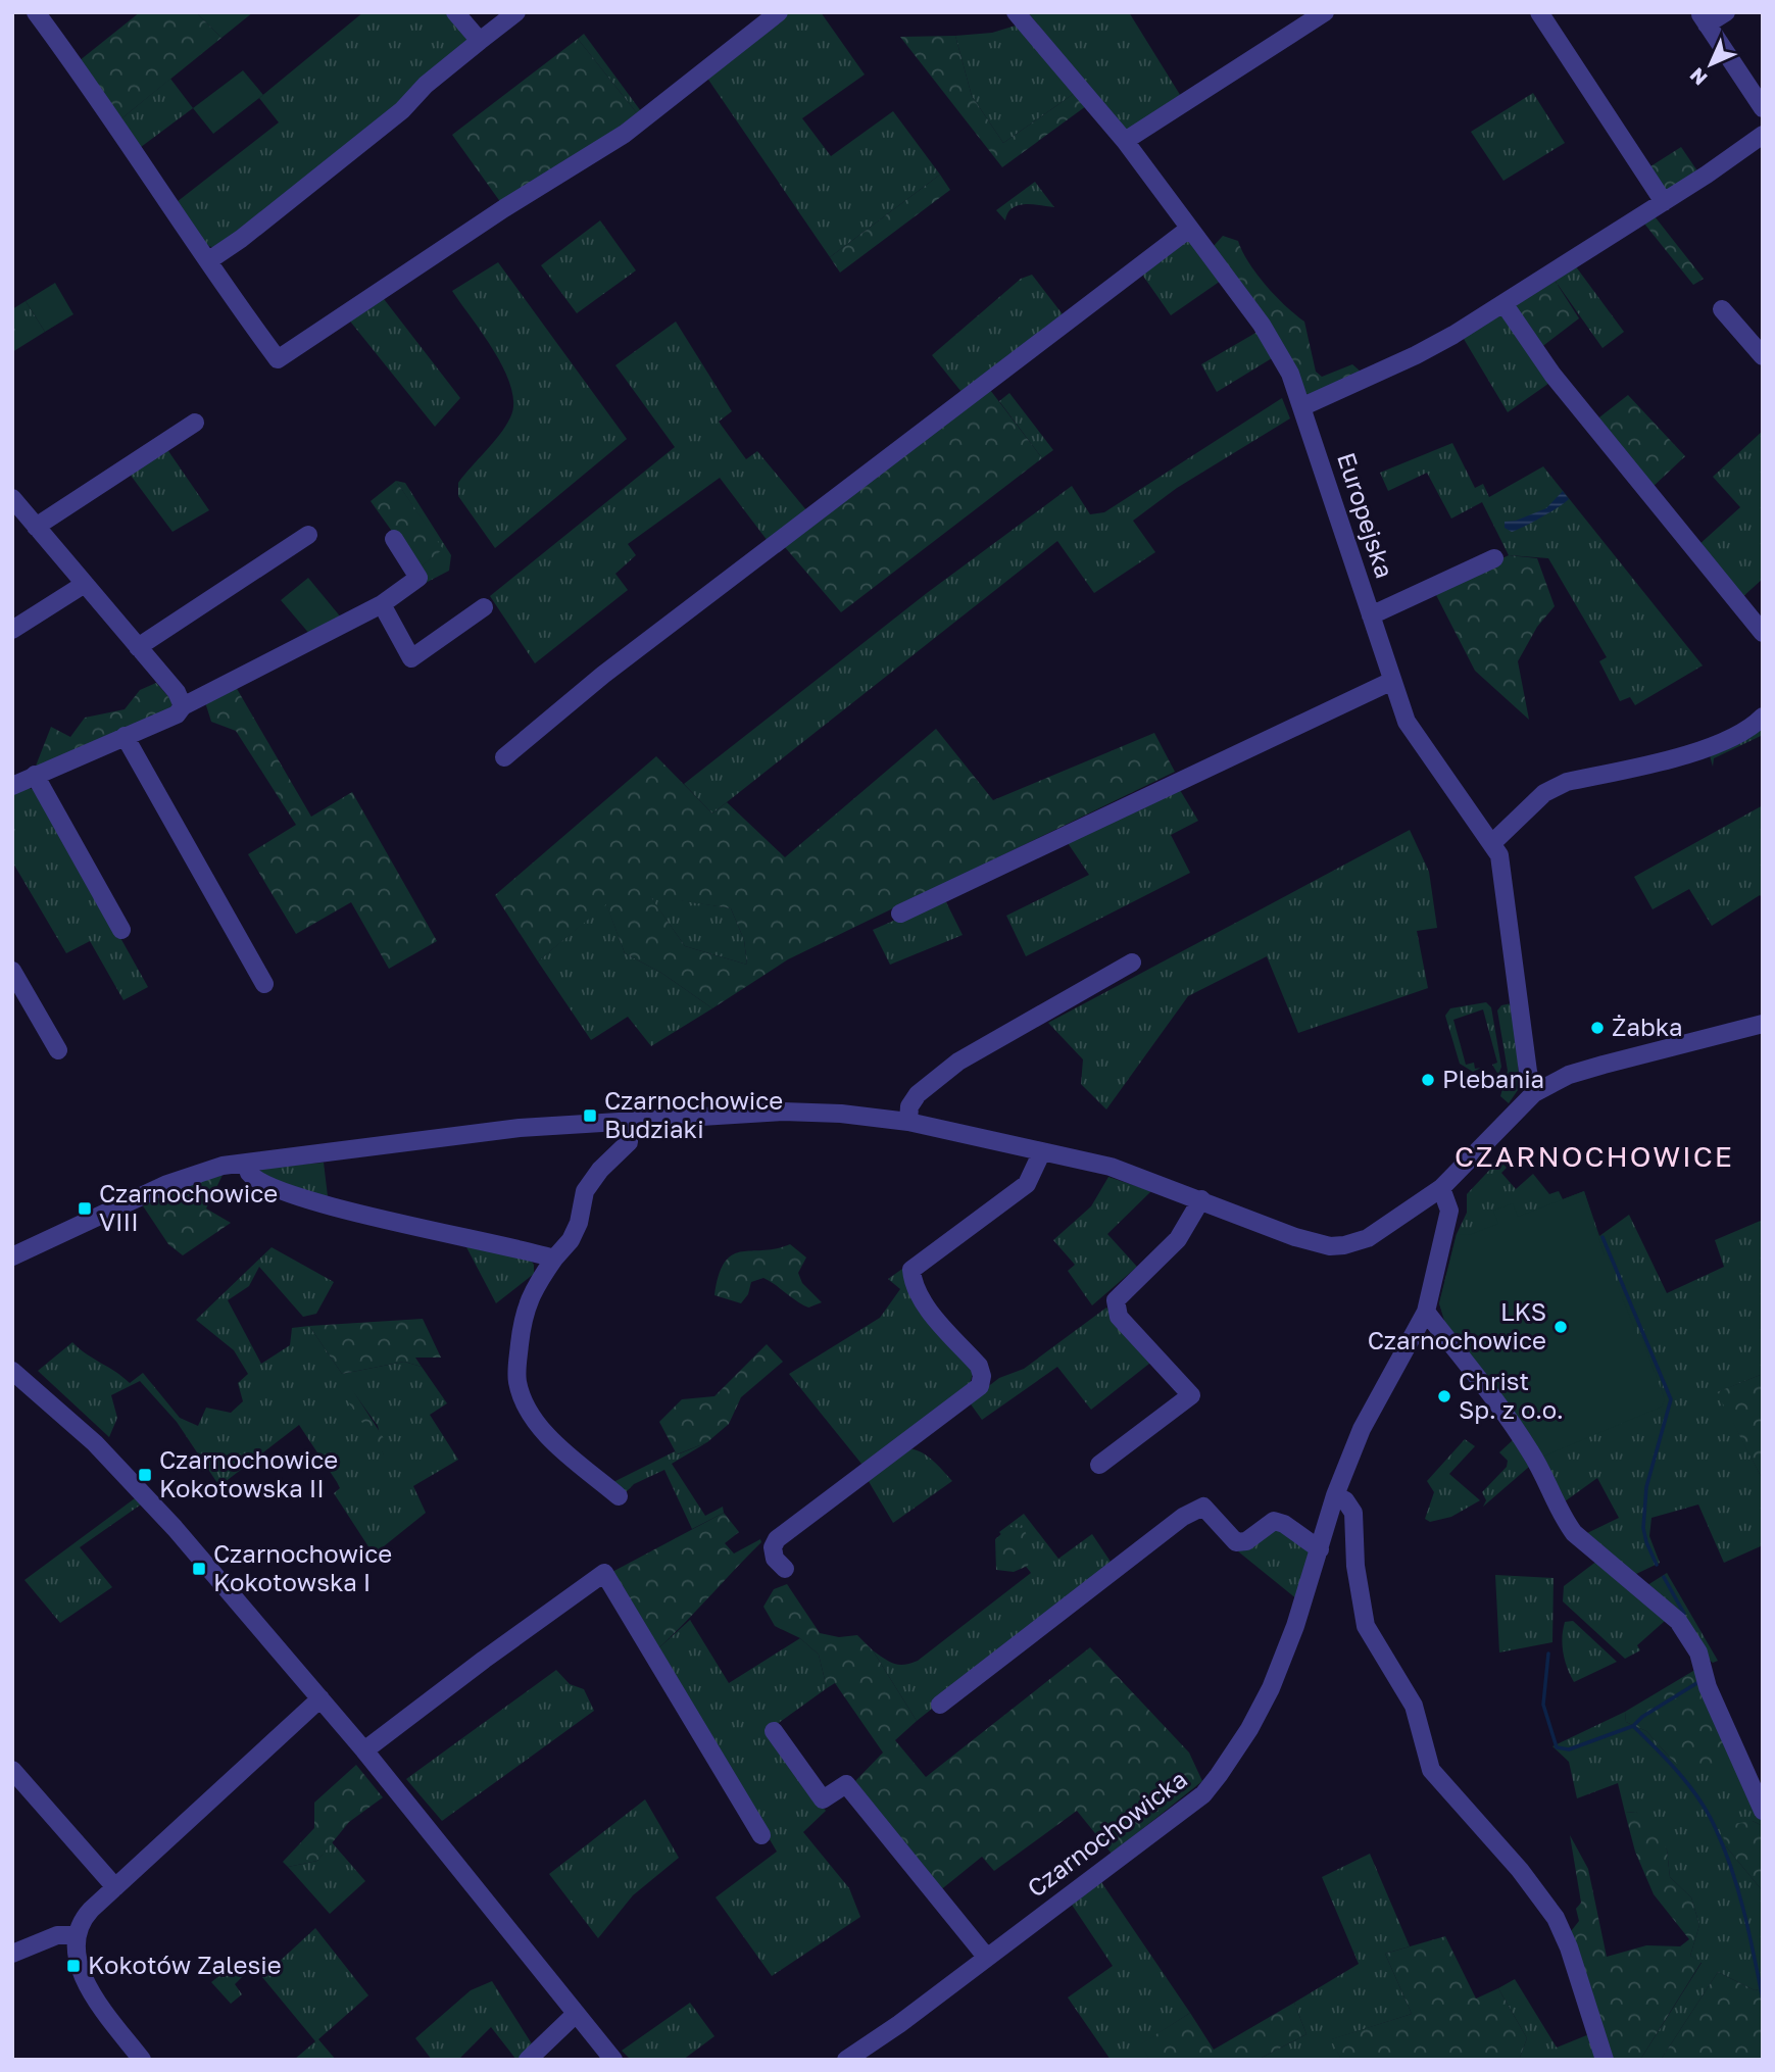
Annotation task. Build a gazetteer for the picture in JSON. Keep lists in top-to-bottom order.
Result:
{
  "streets": {
    "street": ["Europejska", "Czarnochowicka"]
  },
  "districts": ["CZARNOCHOWICE"],
  "places": {
    "other": [
      "Żabka",
      "Plebania",
      "LKS Czarnochowice",
      "Christ Sp. z o.o."
    ],
    "transit": [
      "Czarnochowice Budziaki",
      "Czarnochowice VIII",
      "Czarnochowice Kokotowska II",
      "Czarnochowice Kokotowska I",
      "Kokotów Zalesie"
    ]
  },
  "north": "bottom left"
}
